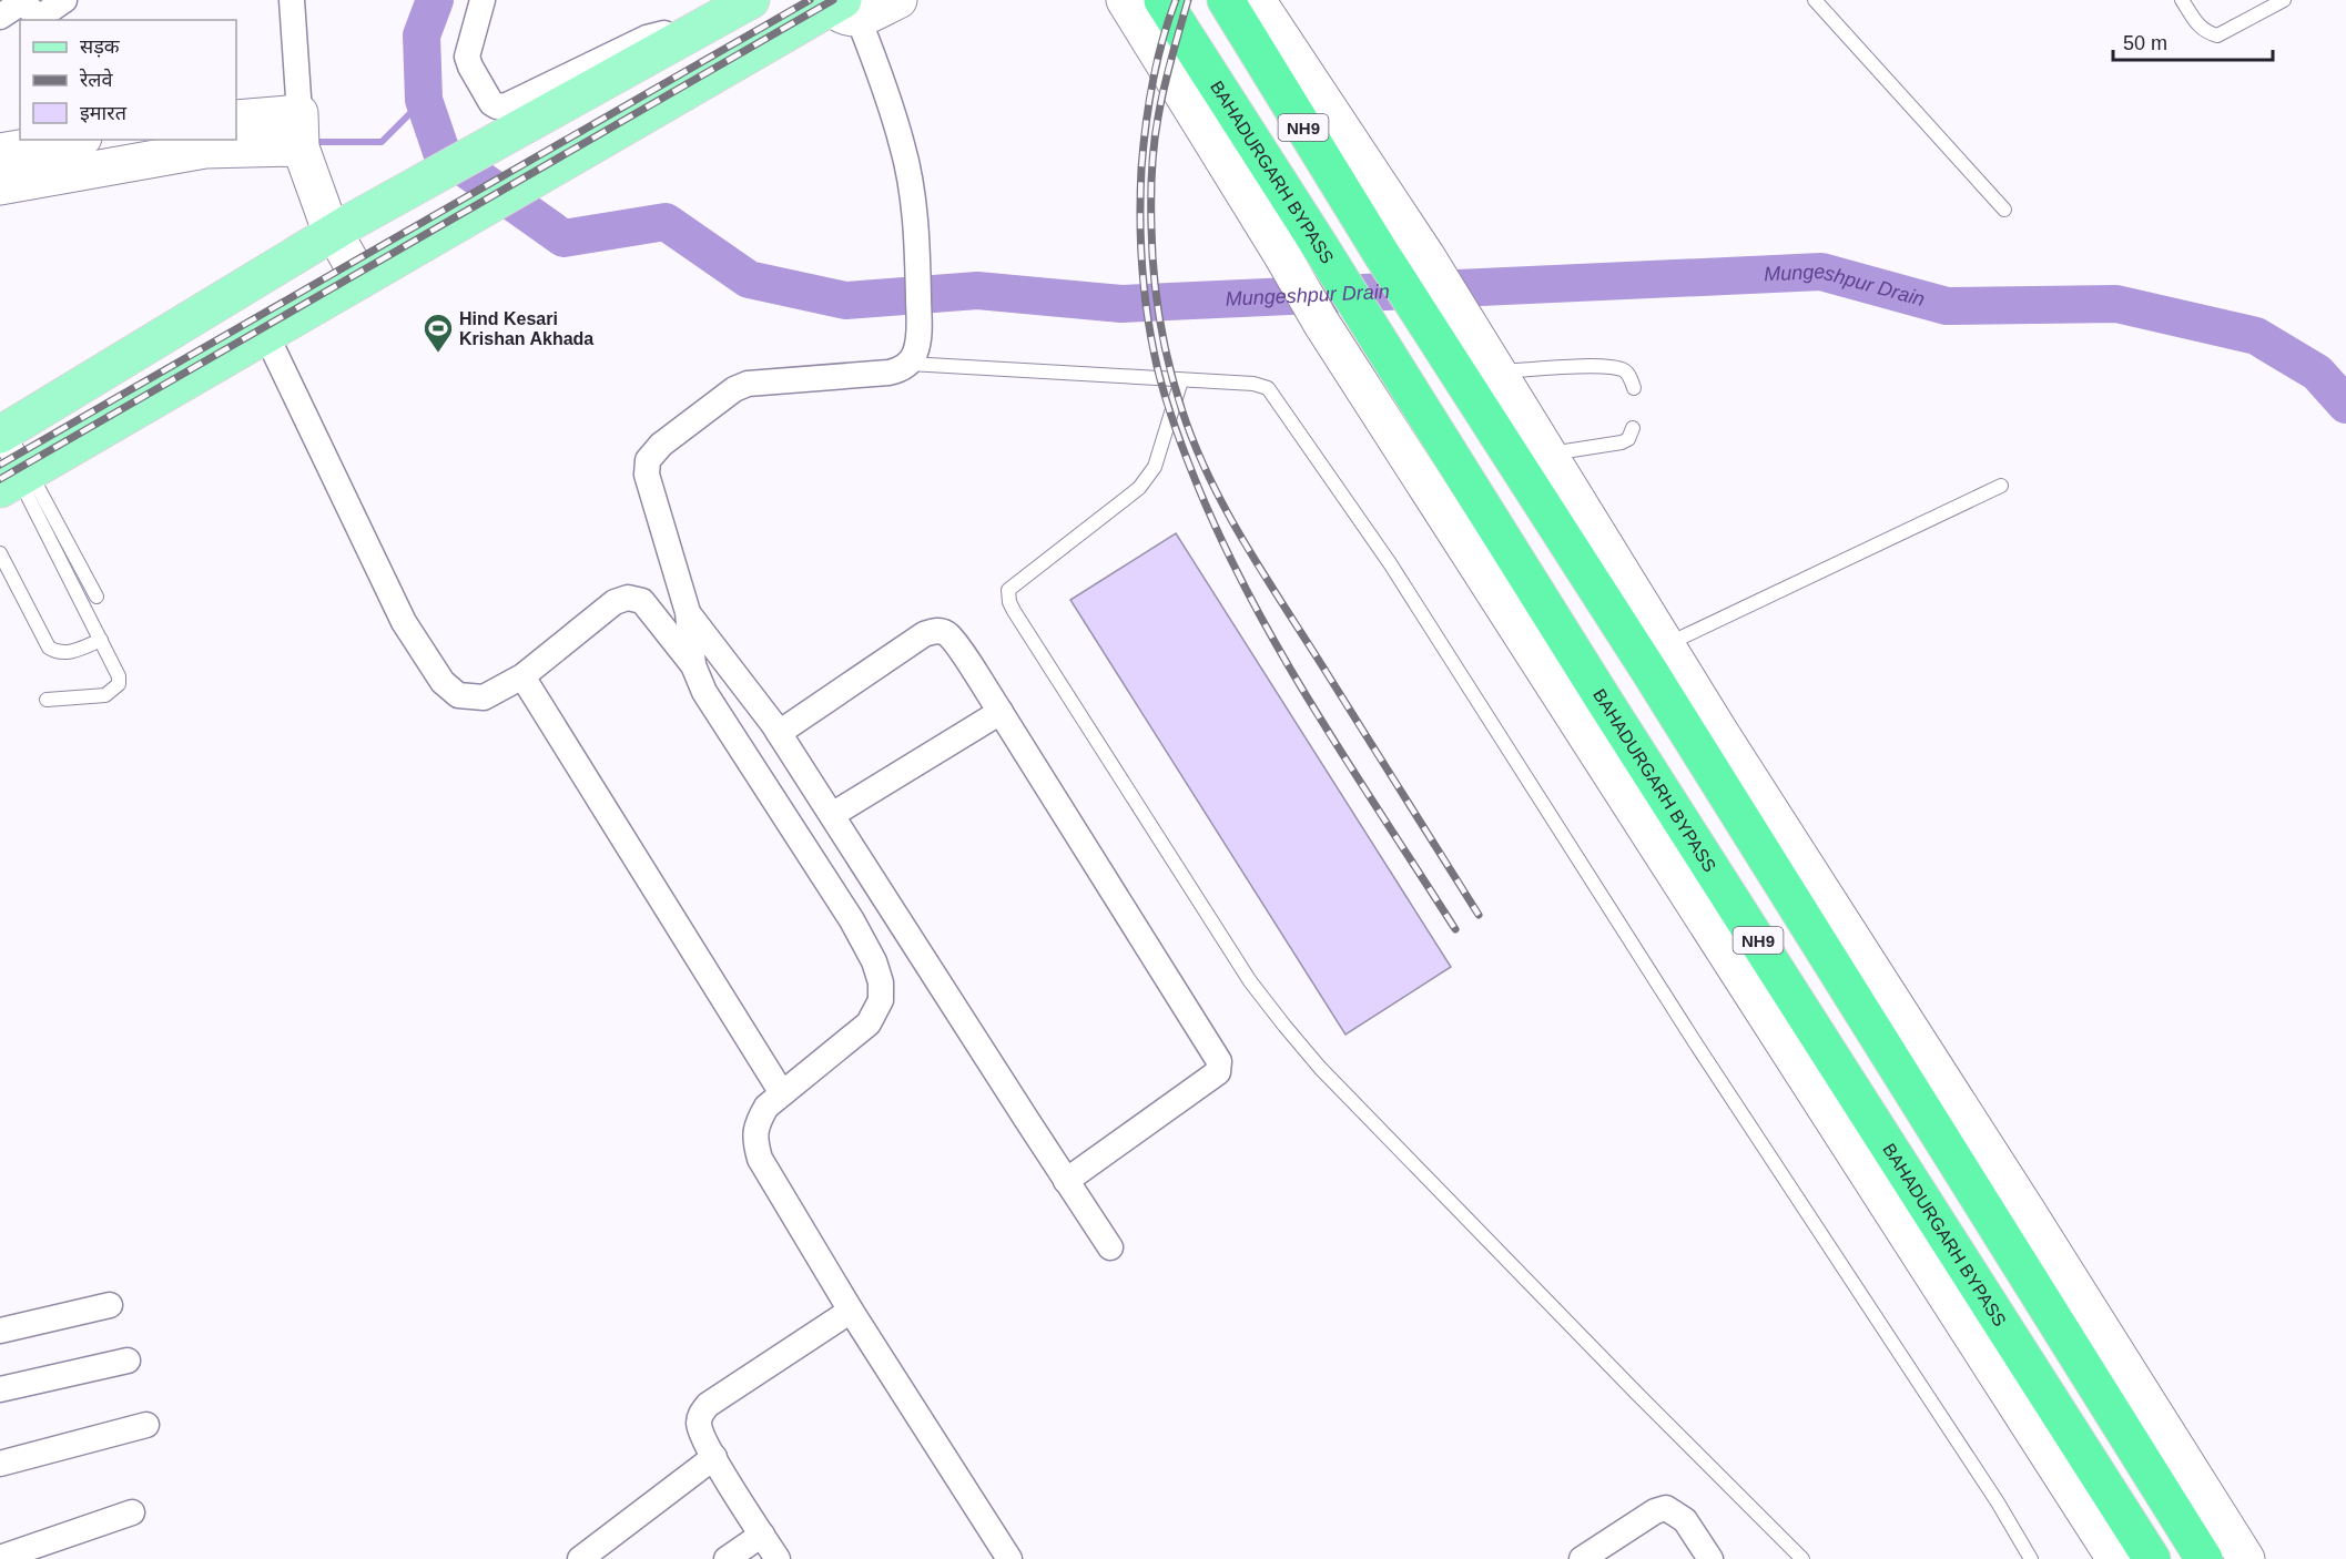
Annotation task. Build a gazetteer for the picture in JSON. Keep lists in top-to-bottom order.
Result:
{
  "streets": {
    "highway": ["NH9", "BAHADURGARH BYPASS"]
  },
  "water": ["Mungeshpur Drain"],
  "places": {
    "sports": ["Hind Kesari Krishan Akhada"]
  },
  "legend": ["सड़क", "रेलवे", "इमारत"],
  "scale_bar": "50 m"
}
